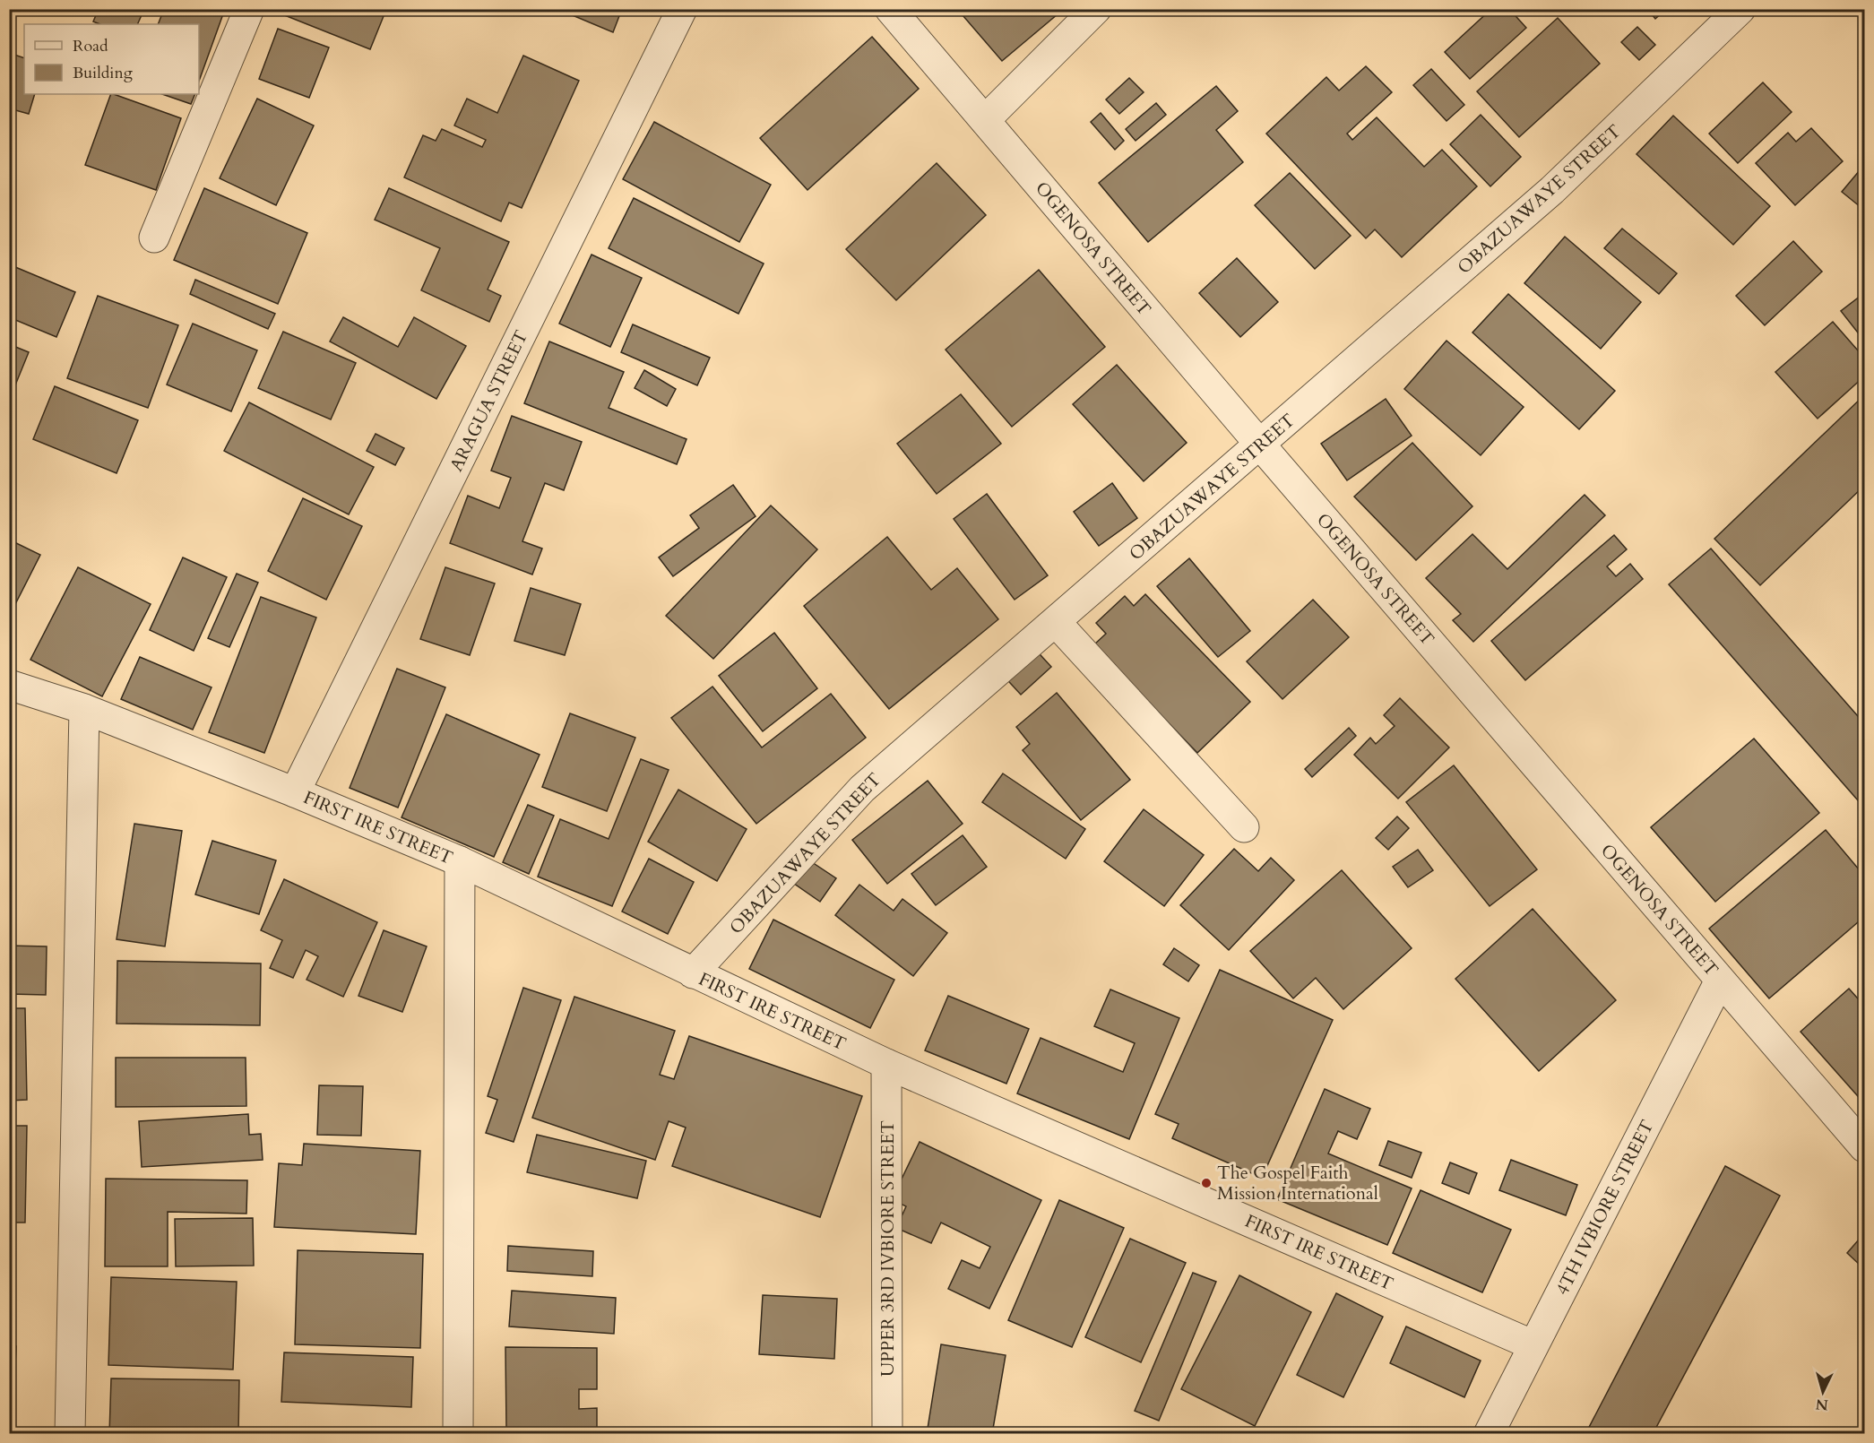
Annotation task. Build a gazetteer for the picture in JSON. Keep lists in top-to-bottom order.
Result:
{
  "streets": {
    "street": [
      "OBAZUAWAYE STREET",
      "OGENOSA STREET",
      "ARAGUA STREET",
      "FIRST IRE STREET",
      "4TH IVBIORE STREET",
      "UPPER 3RD IVBIORE STREET"
    ]
  },
  "crossings": [
    ["OBAZUAWAYE STREET", "OGENOSA STREET"],
    ["OBAZUAWAYE STREET", "FIRST IRE STREET"],
    ["OGENOSA STREET", "4TH IVBIORE STREET"],
    ["ARAGUA STREET", "FIRST IRE STREET"],
    ["FIRST IRE STREET", "4TH IVBIORE STREET"],
    ["FIRST IRE STREET", "UPPER 3RD IVBIORE STREET"]
  ],
  "places": ["The Gospel Faith Mission International"],
  "legend": ["Road", "Building"],
  "north": "bottom"
}
